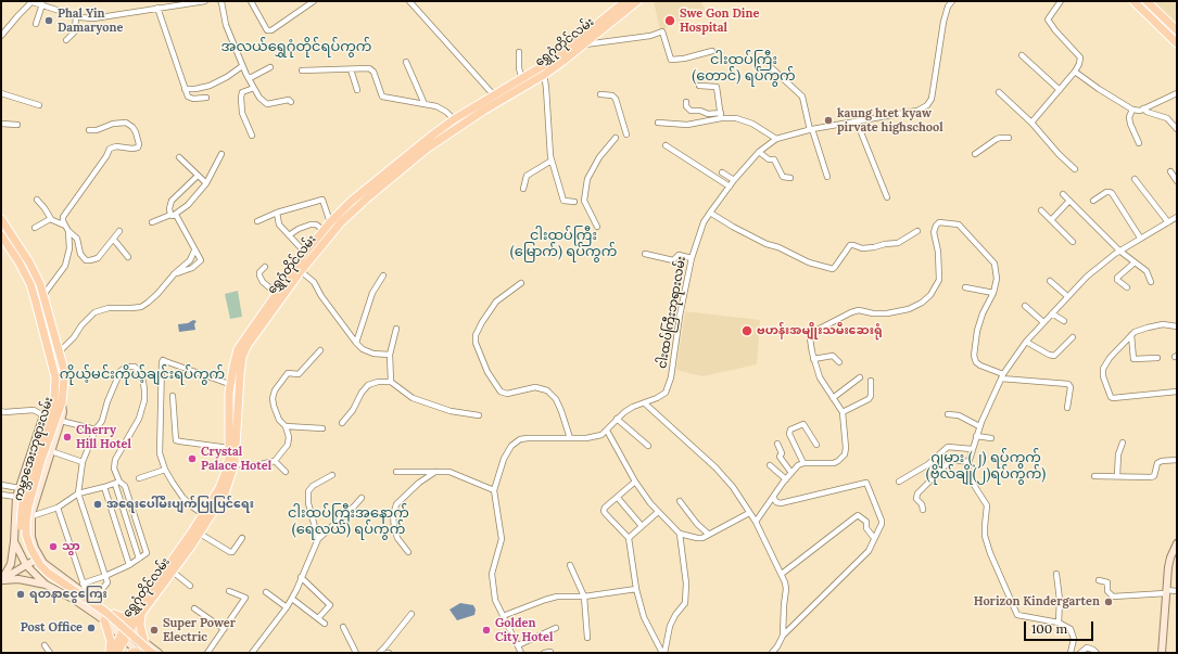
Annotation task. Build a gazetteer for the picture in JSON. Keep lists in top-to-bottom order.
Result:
{
  "streets": {
    "main road": ["ရွှေဂုံတိုင်လမ်း", "ကမ္ဘာအေးဘုရားလမ်း"],
    "street": ["ငါးထပ်ကြီးဘုရားလမ်း"]
  },
  "crossings": [
    ["ရွှေဂုံတိုင်လမ်း", "ကမ္ဘာအေးဘုရားလမ်း"]
  ],
  "districts": [
    "အလယ်ရွှေဂုံတိုင်ရပ်ကွက်",
    "ငါးထပ်ကြီး (တောင်) ရပ်ကွက်",
    "ငါးထပ်ကြီး (မြောက်) ရပ်ကွက်",
    "ကိုယ့်မင်းကိုယ့်ချင်းရပ်ကွက်",
    "ဂျမား (၂) ရပ်ကွက် (ဗိုလ်ချို(၂)ရပ်ကွက်)",
    "ငါးထပ်ကြီးအနောက် (ရေလယ်) ရပ်ကွက်"
  ],
  "places": [
    "Phal Yin Damaryone",
    "Swe Gon Dine Hospital",
    "kaung htet kyaw pirvate highschool",
    "ဗဟန်းအမျိုးသမီးဆေးရုံ",
    "Cherry Hill Hotel",
    "Crystal Palace Hotel",
    "အရေးပေါ်မီးပျက်ပြုပြင်ရေး",
    "သွာ",
    "ရတနာငွေကြေး",
    "Horizon Kindergarten",
    "Post Office",
    "Super Power Electric",
    "Golden City Hotel"
  ],
  "scale_bar": "100 m"
}
